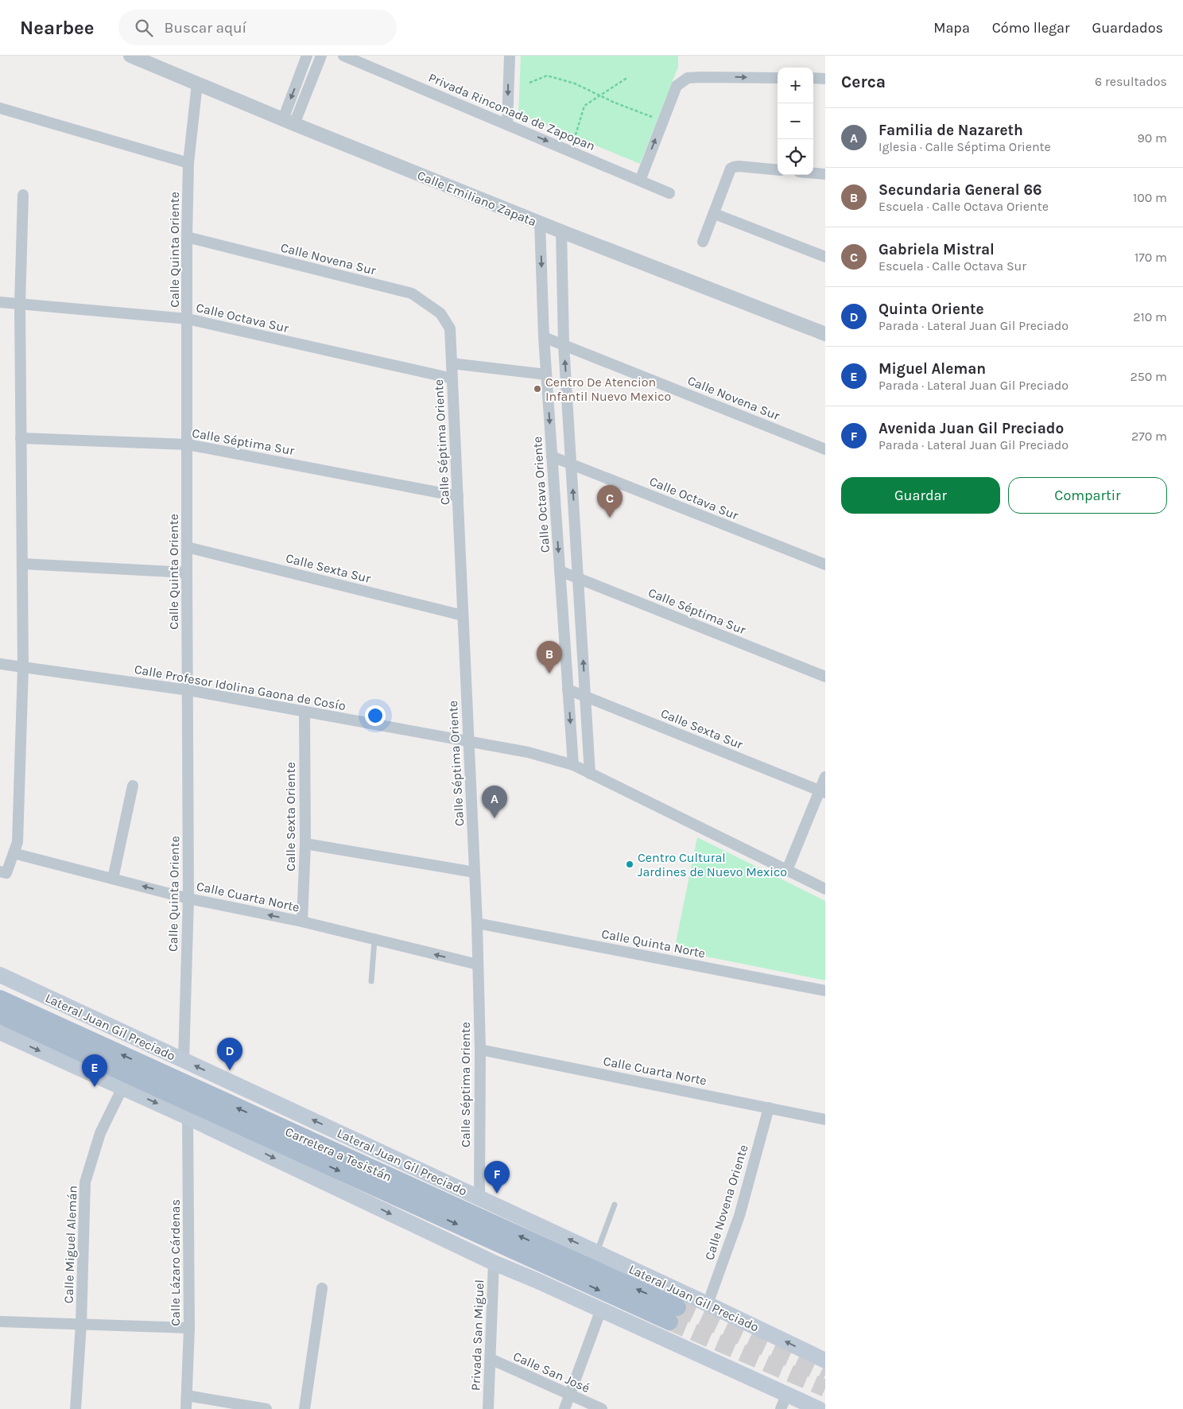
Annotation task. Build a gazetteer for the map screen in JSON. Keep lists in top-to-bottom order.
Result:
{
  "streets": {
    "main road": ["Lateral Juan Gil Preciado", "Carretera a Tesistán"],
    "street": [
      "Privada Rinconada de Zapopan",
      "Calle Emiliano Zapata",
      "Calle Quinta Oriente",
      "Calle Novena Sur",
      "Calle Octava Sur",
      "Calle Séptima Sur",
      "Calle Séptima Oriente",
      "Calle Octava Oriente",
      "Calle Sexta Sur",
      "Calle Profesor Idolina Gaona de Cosío",
      "Calle Sexta Oriente",
      "Calle Cuarta Norte",
      "Calle Quinta Norte",
      "Calle Novena Oriente",
      "Calle Miguel Alemán",
      "Calle Lázaro Cárdenas",
      "Privada San Miguel",
      "Calle San José"
    ]
  },
  "crossings": [
    ["Calle Emiliano Zapata", "Calle Quinta Oriente"],
    ["Calle Emiliano Zapata", "Calle Octava Oriente"],
    ["Calle Quinta Oriente", "Calle Novena Sur"],
    ["Calle Quinta Oriente", "Calle Octava Sur"],
    ["Calle Quinta Oriente", "Calle Séptima Sur"],
    ["Calle Quinta Oriente", "Calle Sexta Sur"],
    ["Calle Quinta Oriente", "Calle Profesor Idolina Gaona de Cosío"],
    ["Calle Quinta Oriente", "Calle Cuarta Norte"],
    ["Calle Quinta Oriente", "Lateral Juan Gil Preciado"],
    ["Calle Novena Sur", "Calle Séptima Oriente"],
    ["Calle Novena Sur", "Calle Octava Oriente"],
    ["Calle Octava Sur", "Calle Séptima Oriente"],
    ["Calle Octava Sur", "Calle Octava Oriente"],
    ["Calle Séptima Sur", "Calle Séptima Oriente"],
    ["Calle Séptima Sur", "Calle Octava Oriente"],
    ["Calle Séptima Oriente", "Calle Sexta Sur"],
    ["Calle Séptima Oriente", "Calle Profesor Idolina Gaona de Cosío"],
    ["Calle Séptima Oriente", "Calle Cuarta Norte"],
    ["Calle Séptima Oriente", "Calle Quinta Norte"],
    ["Calle Séptima Oriente", "Lateral Juan Gil Preciado"],
    ["Calle Octava Oriente", "Calle Sexta Sur"],
    ["Calle Octava Oriente", "Calle Profesor Idolina Gaona de Cosío"],
    ["Calle Profesor Idolina Gaona de Cosío", "Calle Sexta Oriente"],
    ["Calle Sexta Oriente", "Calle Cuarta Norte"],
    ["Calle Cuarta Norte", "Calle Novena Oriente"],
    ["Lateral Juan Gil Preciado", "Calle Novena Oriente"],
    ["Privada San Miguel", "Calle San José"]
  ],
  "places": ["Centro De Atencion Infantil Nuevo Mexico", "Centro Cultural Jardines de Nuevo Mexico"],
  "page": {
    "header": "Nearbee",
    "search": "Buscar aquí",
    "nav": ["Mapa", "Cómo llegar", "Guardados"],
    "heading": ["Cerca", "6 resultados"],
    "map_buttons": ["+", "−"],
    "list": [
      {
        "mark": "A",
        "name": "Familia de Nazareth",
        "note": "Iglesia · Calle Séptima Oriente",
        "value": "90 m"
      },
      {
        "mark": "B",
        "name": "Secundaria General 66",
        "note": "Escuela · Calle Octava Oriente",
        "value": "100 m"
      },
      {
        "mark": "C",
        "name": "Gabriela Mistral",
        "note": "Escuela · Calle Octava Sur",
        "value": "170 m"
      },
      {
        "mark": "D",
        "name": "Quinta Oriente",
        "note": "Parada · Lateral Juan Gil Preciado",
        "value": "210 m"
      },
      {
        "mark": "E",
        "name": "Miguel Aleman",
        "note": "Parada · Lateral Juan Gil Preciado",
        "value": "250 m"
      },
      {
        "mark": "F",
        "name": "Avenida Juan Gil Preciado",
        "note": "Parada · Lateral Juan Gil Preciado",
        "value": "270 m"
      }
    ],
    "buttons": ["Guardar", "Compartir"],
    "pins": [
      "C",
      "B",
      "A",
      "D",
      "E",
      "F"
    ]
  }
}
